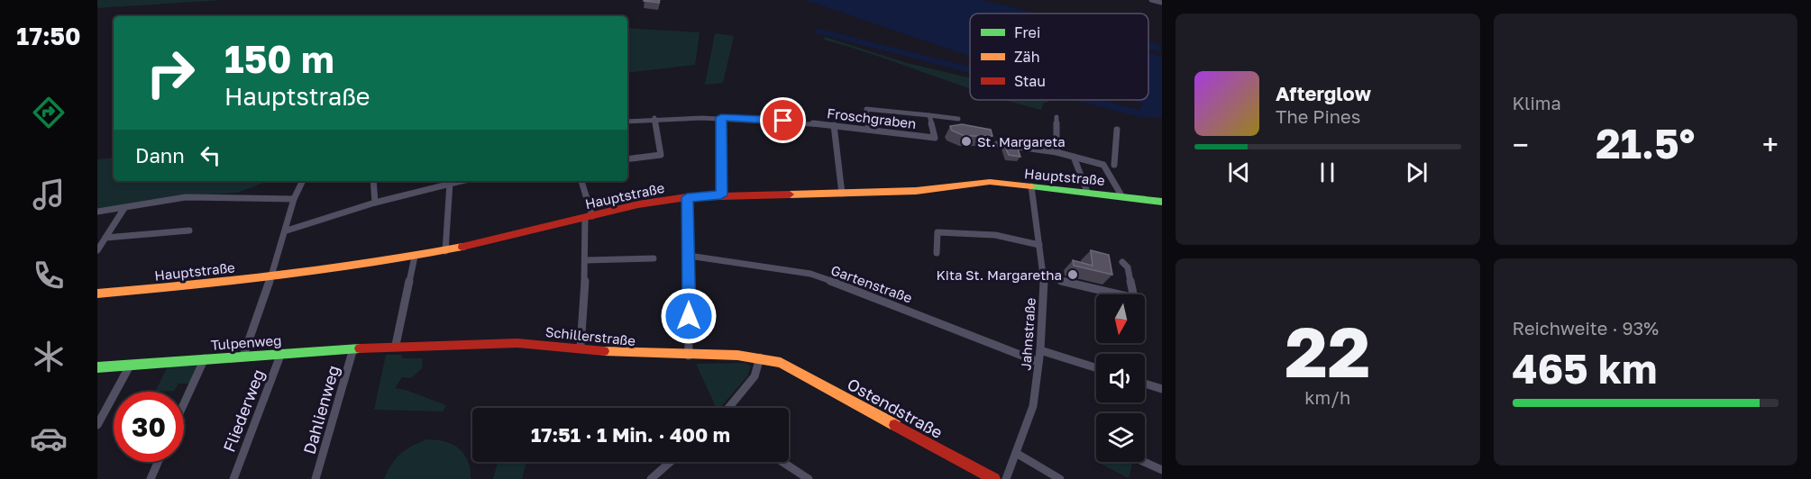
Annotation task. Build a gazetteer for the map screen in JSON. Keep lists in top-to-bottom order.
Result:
{
  "streets": {
    "street": [
      "Froschgraben",
      "Hauptstraße",
      "Gartenstraße",
      "Jahnstraße",
      "Schillerstraße",
      "Tulpenweg",
      "Ostendstraße",
      "Dahlienweg",
      "Fliederweg"
    ]
  },
  "crossings": [
    ["Hauptstraße", "Jahnstraße"],
    ["Gartenstraße", "Jahnstraße"],
    ["Schillerstraße", "Tulpenweg"],
    ["Schillerstraße", "Ostendstraße"],
    ["Tulpenweg", "Dahlienweg"],
    ["Tulpenweg", "Fliederweg"]
  ],
  "places": ["St. Margareta", "Kita St. Margaretha"],
  "legend": ["Frei", "Zäh", "Stau"],
  "north": "bottom",
  "page": {
    "tabs": "17:50",
    "tile": [
      "Klima",
      ["22", "km/h"],
      ["Reichweite · 93%", "465 km"]
    ],
    "turn": ["150 m", "Hauptstraße"],
    "song": ["Afterglow", "The Pines"],
    "heat": ["−", "21.5°", "+"],
    "then": "Dann",
    "limit": "30",
    "trip": "17:51 · 1 Min. · 400 m"
  }
}
